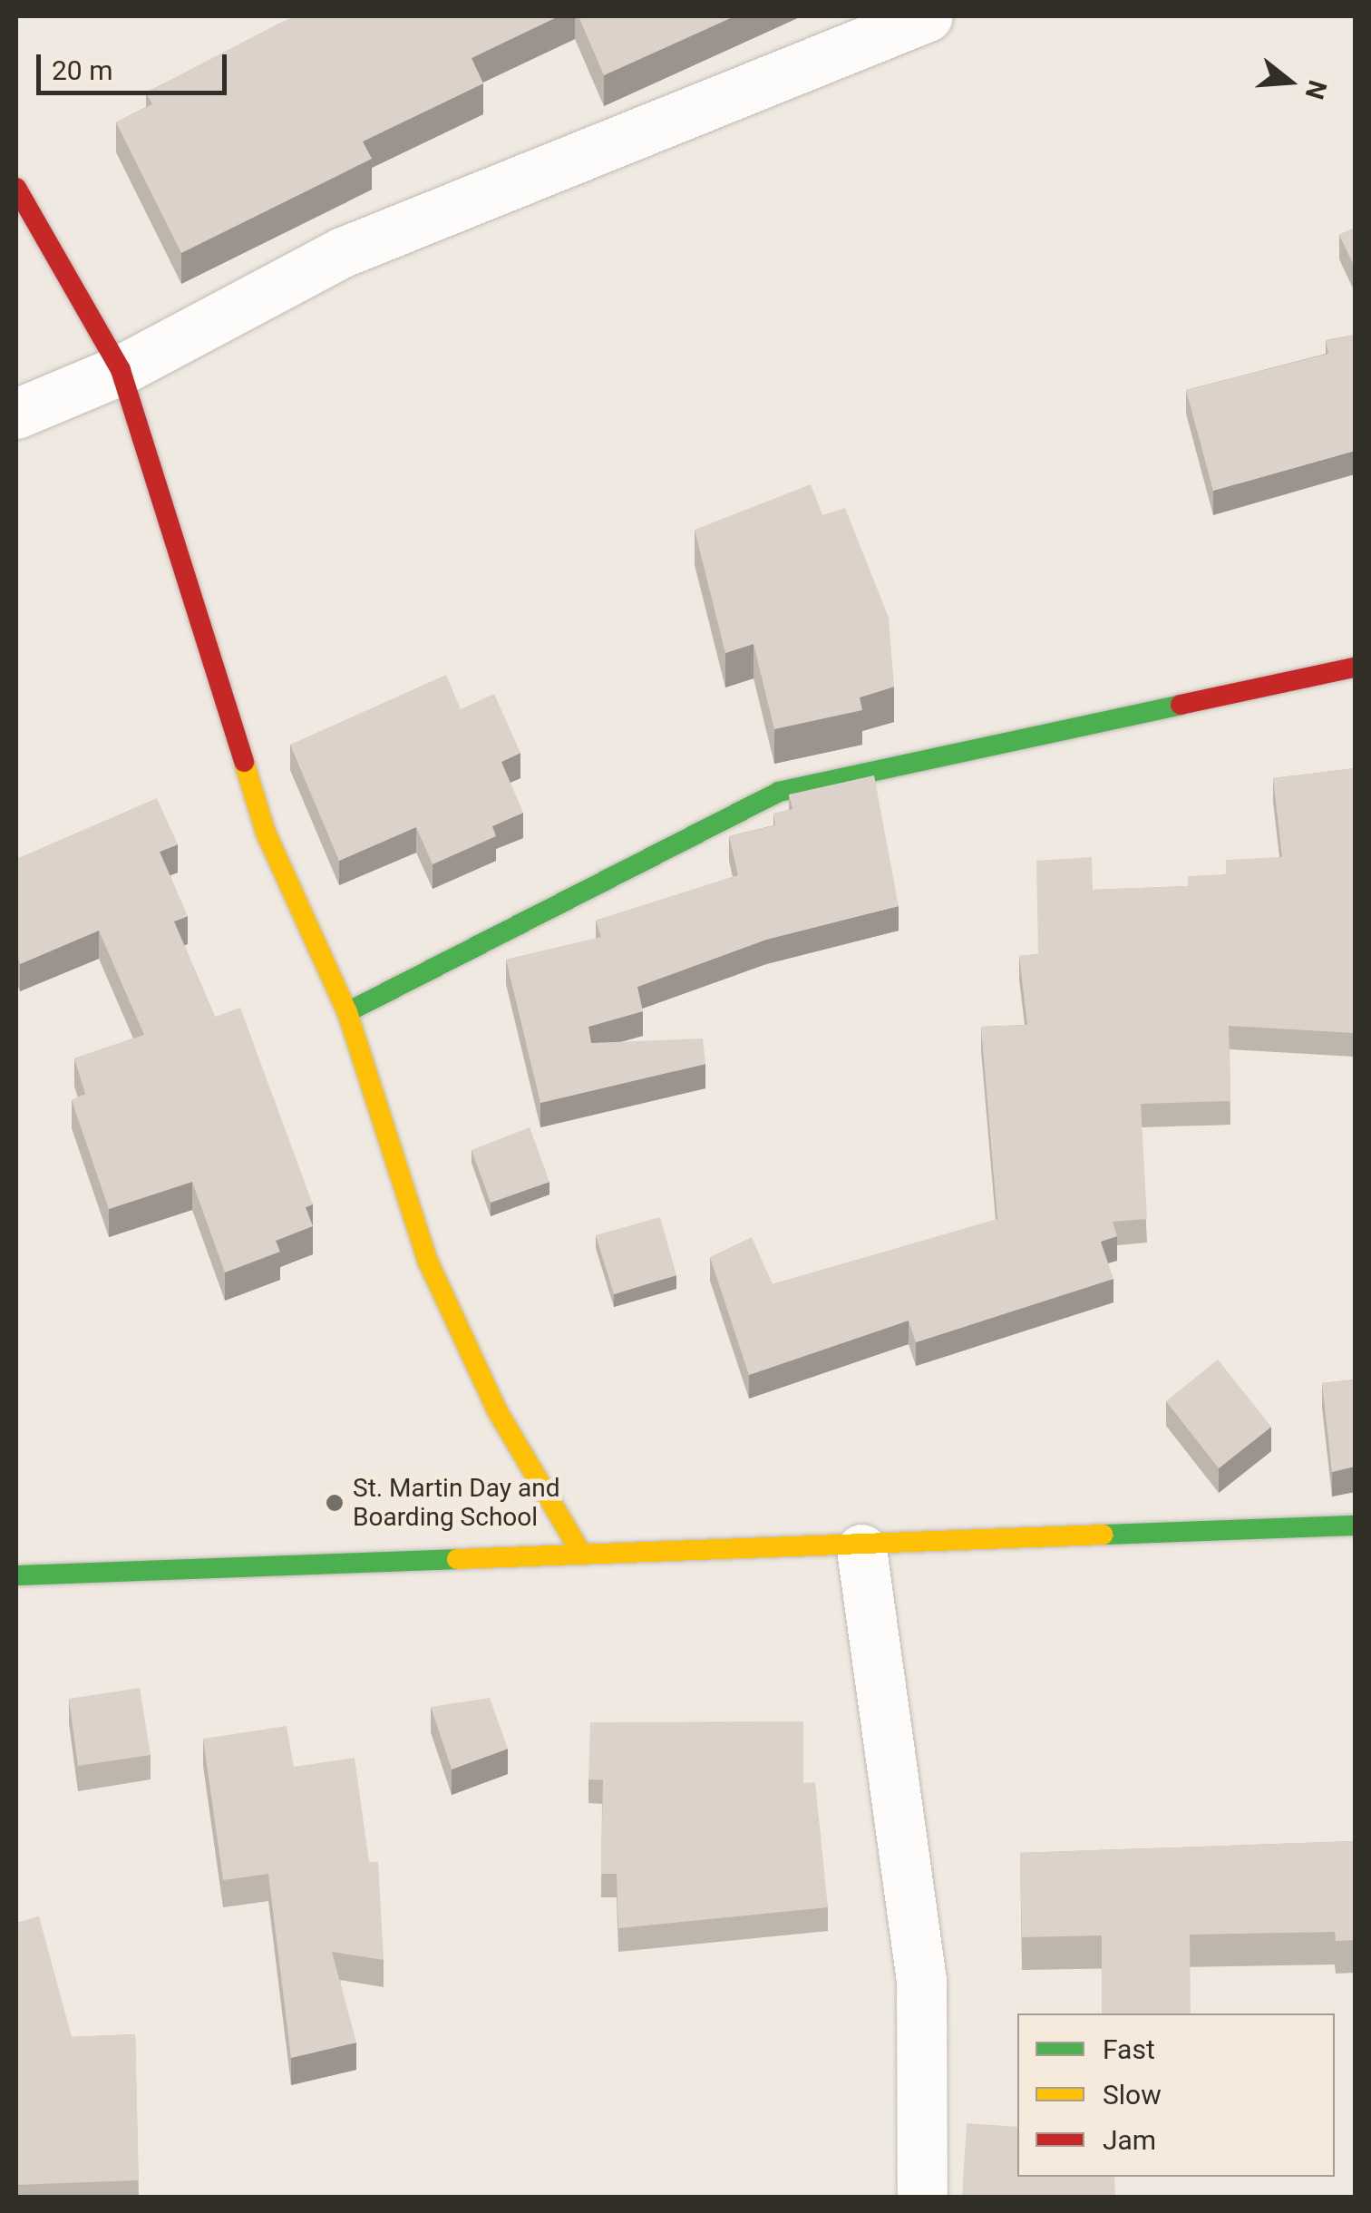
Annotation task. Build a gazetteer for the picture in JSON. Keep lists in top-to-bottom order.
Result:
{
  "places": ["St. Martin Day and Boarding School"],
  "legend": ["Fast", "Slow", "Jam"],
  "scale_bar": "20 m",
  "north": "right"
}
